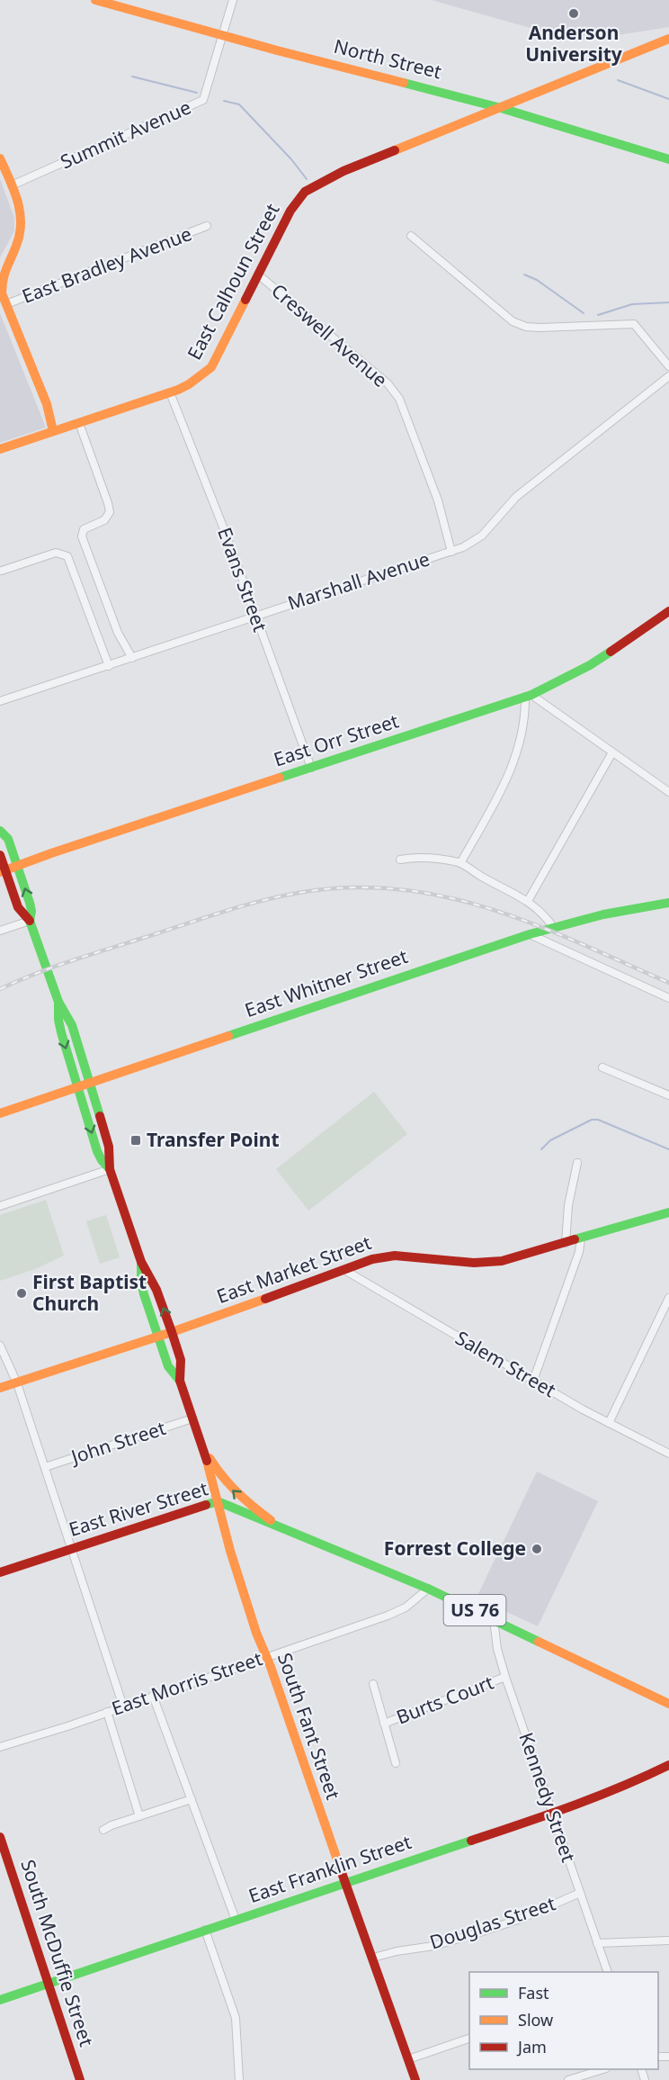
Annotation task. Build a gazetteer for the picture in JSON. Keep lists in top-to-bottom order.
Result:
{
  "streets": {
    "street": [
      "North Street",
      "Summit Avenue",
      "East Bradley Avenue",
      "East Calhoun Street",
      "Creswell Avenue",
      "Evans Street",
      "Marshall Avenue",
      "East Orr Street",
      "East Whitner Street",
      "East Market Street",
      "Salem Street",
      "John Street",
      "East River Street",
      "US 76",
      "East Morris Street",
      "Burts Court",
      "South Fant Street",
      "Kennedy Street",
      "East Franklin Street",
      "Douglas Street",
      "South McDuffie Street"
    ]
  },
  "crossings": [
    ["North Street", "Summit Avenue"],
    ["North Street", "East Calhoun Street"],
    ["East Calhoun Street", "Creswell Avenue"],
    ["East Calhoun Street", "Evans Street"],
    ["Creswell Avenue", "Marshall Avenue"],
    ["Evans Street", "Marshall Avenue"],
    ["Evans Street", "East Orr Street"],
    ["East Whitner Street", "South Fant Street"],
    ["East Market Street", "Salem Street"],
    ["East Market Street", "South Fant Street"],
    ["John Street", "South Fant Street"],
    ["East River Street", "East Morris Street"],
    ["East River Street", "South Fant Street"],
    ["East River Street", "Kennedy Street"],
    ["East Morris Street", "South Fant Street"],
    ["Burts Court", "Kennedy Street"],
    ["South Fant Street", "East Franklin Street"],
    ["South Fant Street", "Douglas Street"],
    ["Kennedy Street", "East Franklin Street"],
    ["Kennedy Street", "Douglas Street"],
    ["East Franklin Street", "South McDuffie Street"]
  ],
  "places": {
    "other": ["Anderson University", "First Baptist Church", "Forrest College"],
    "transit": ["Transfer Point"]
  },
  "legend": ["Fast", "Slow", "Jam"]
}
